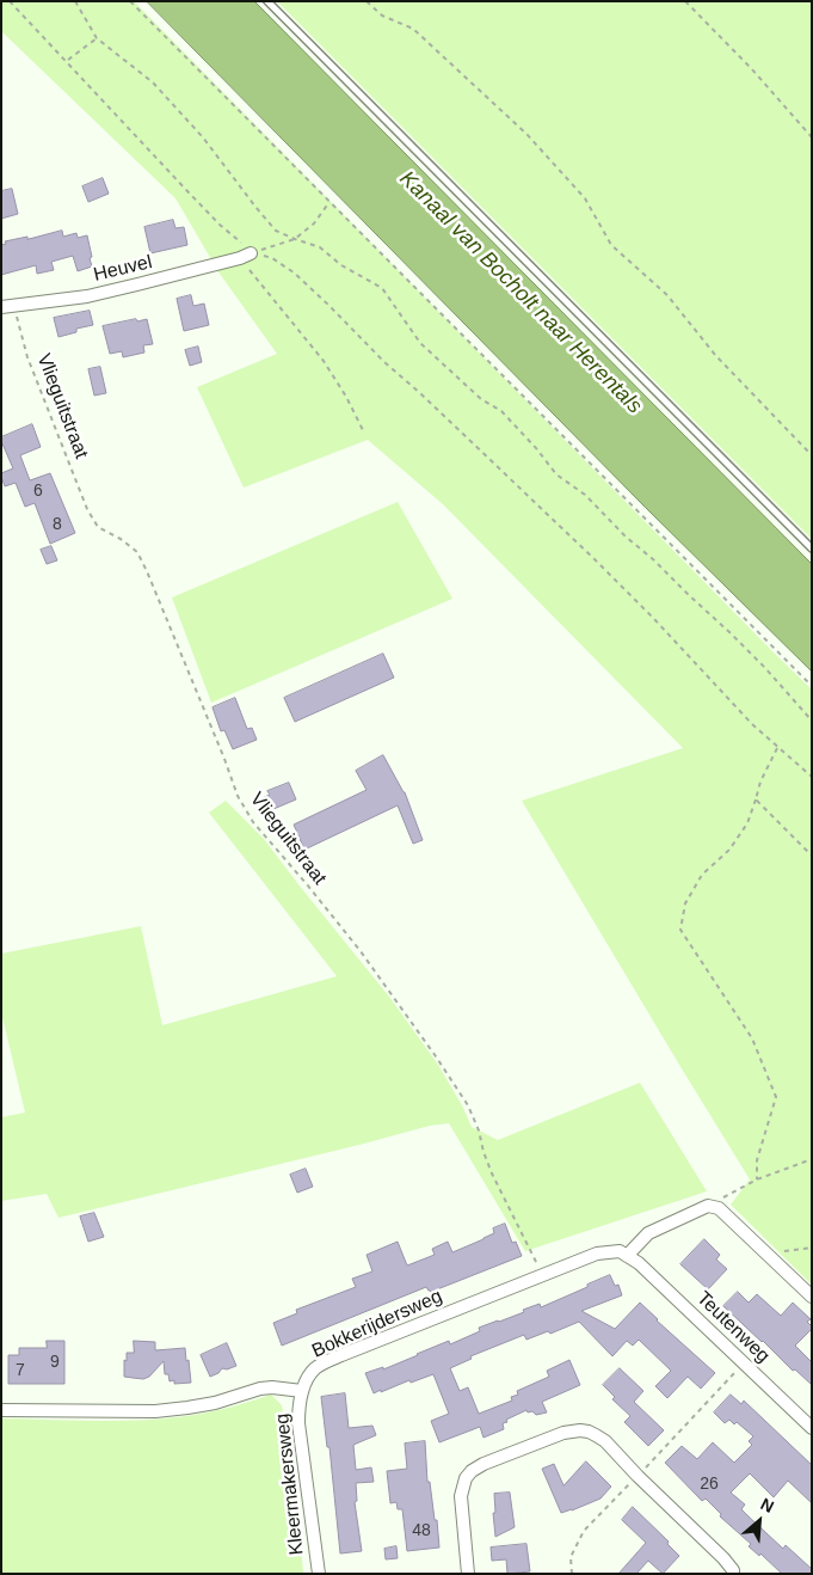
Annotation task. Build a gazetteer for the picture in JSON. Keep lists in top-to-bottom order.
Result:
{
  "streets": {
    "street": [
      "Heuvel",
      "Bokkerijdersweg",
      "Teutenweg",
      "Kleermakersweg"
    ],
    "path": ["Vlieguitstraat"]
  },
  "crossings": [
    ["Heuvel", "Vlieguitstraat"],
    ["Vlieguitstraat", "Bokkerijdersweg"],
    ["Bokkerijdersweg", "Teutenweg"],
    ["Bokkerijdersweg", "Kleermakersweg"]
  ],
  "water": ["Kanaal van Bocholt naar Herentals"],
  "house_numbers": [
    "6",
    "8",
    "9",
    "7",
    "26",
    "48"
  ],
  "north": "top right"
}
